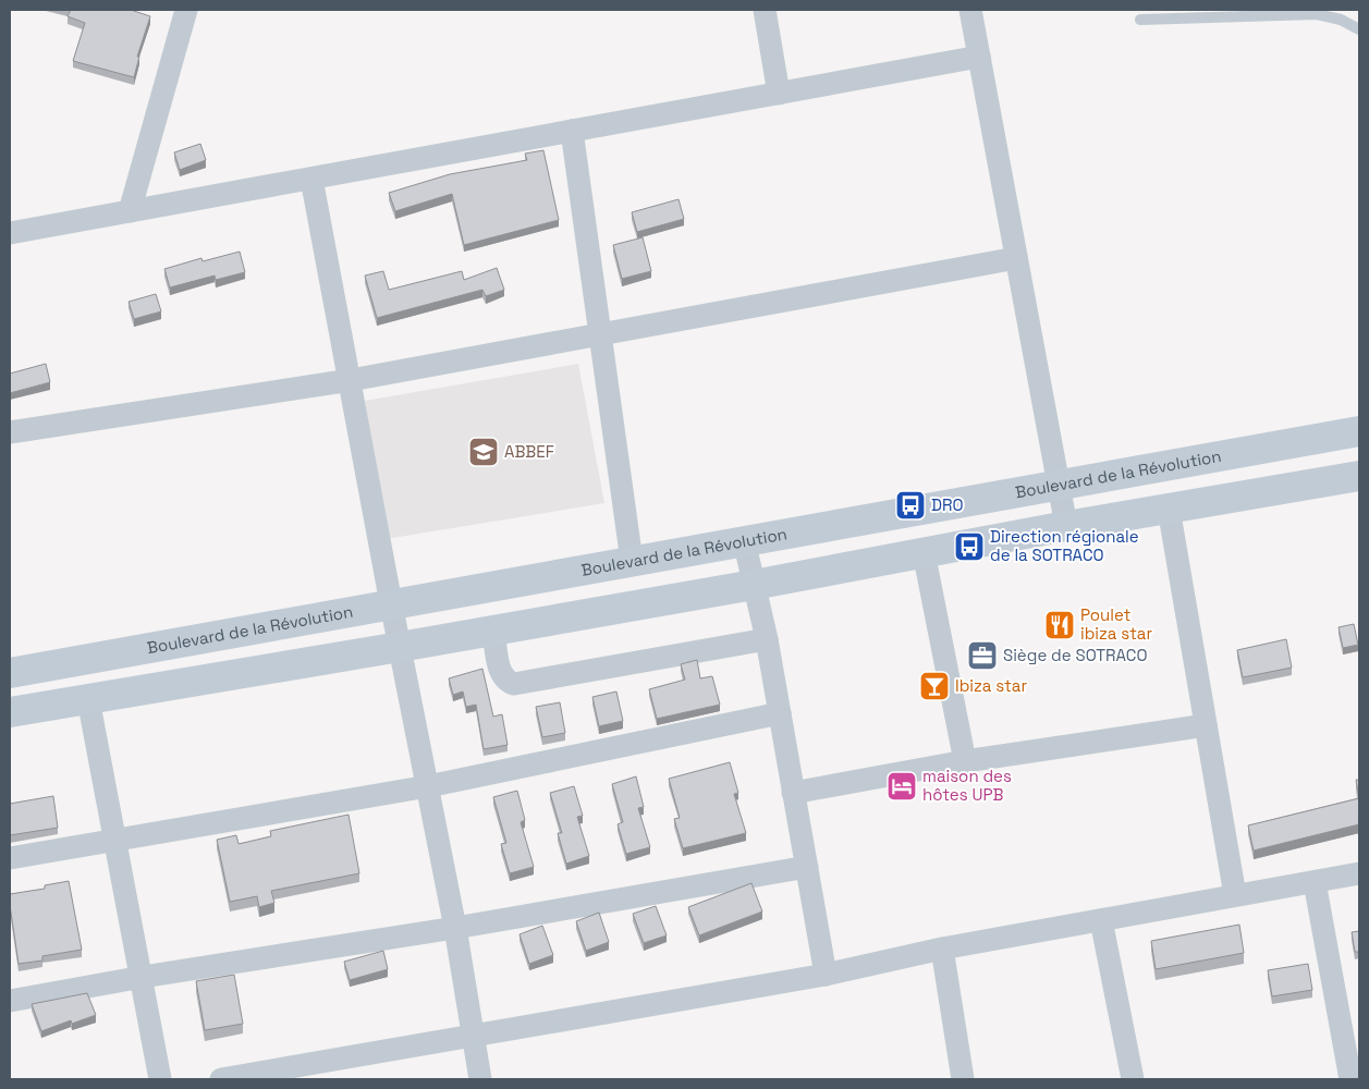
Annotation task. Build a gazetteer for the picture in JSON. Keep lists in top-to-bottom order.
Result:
{
  "streets": {
    "main road": ["Boulevard de la Révolution"]
  },
  "places": {
    "school or university": ["ABBEF"],
    "bus stop": ["DRO", "Direction régionale de la SOTRACO"],
    "restaurant": ["Poulet ibiza star"],
    "office": ["Siège de SOTRACO"],
    "bar": ["Ibiza star"],
    "hotel": ["maison des hôtes UPB"]
  }
}
